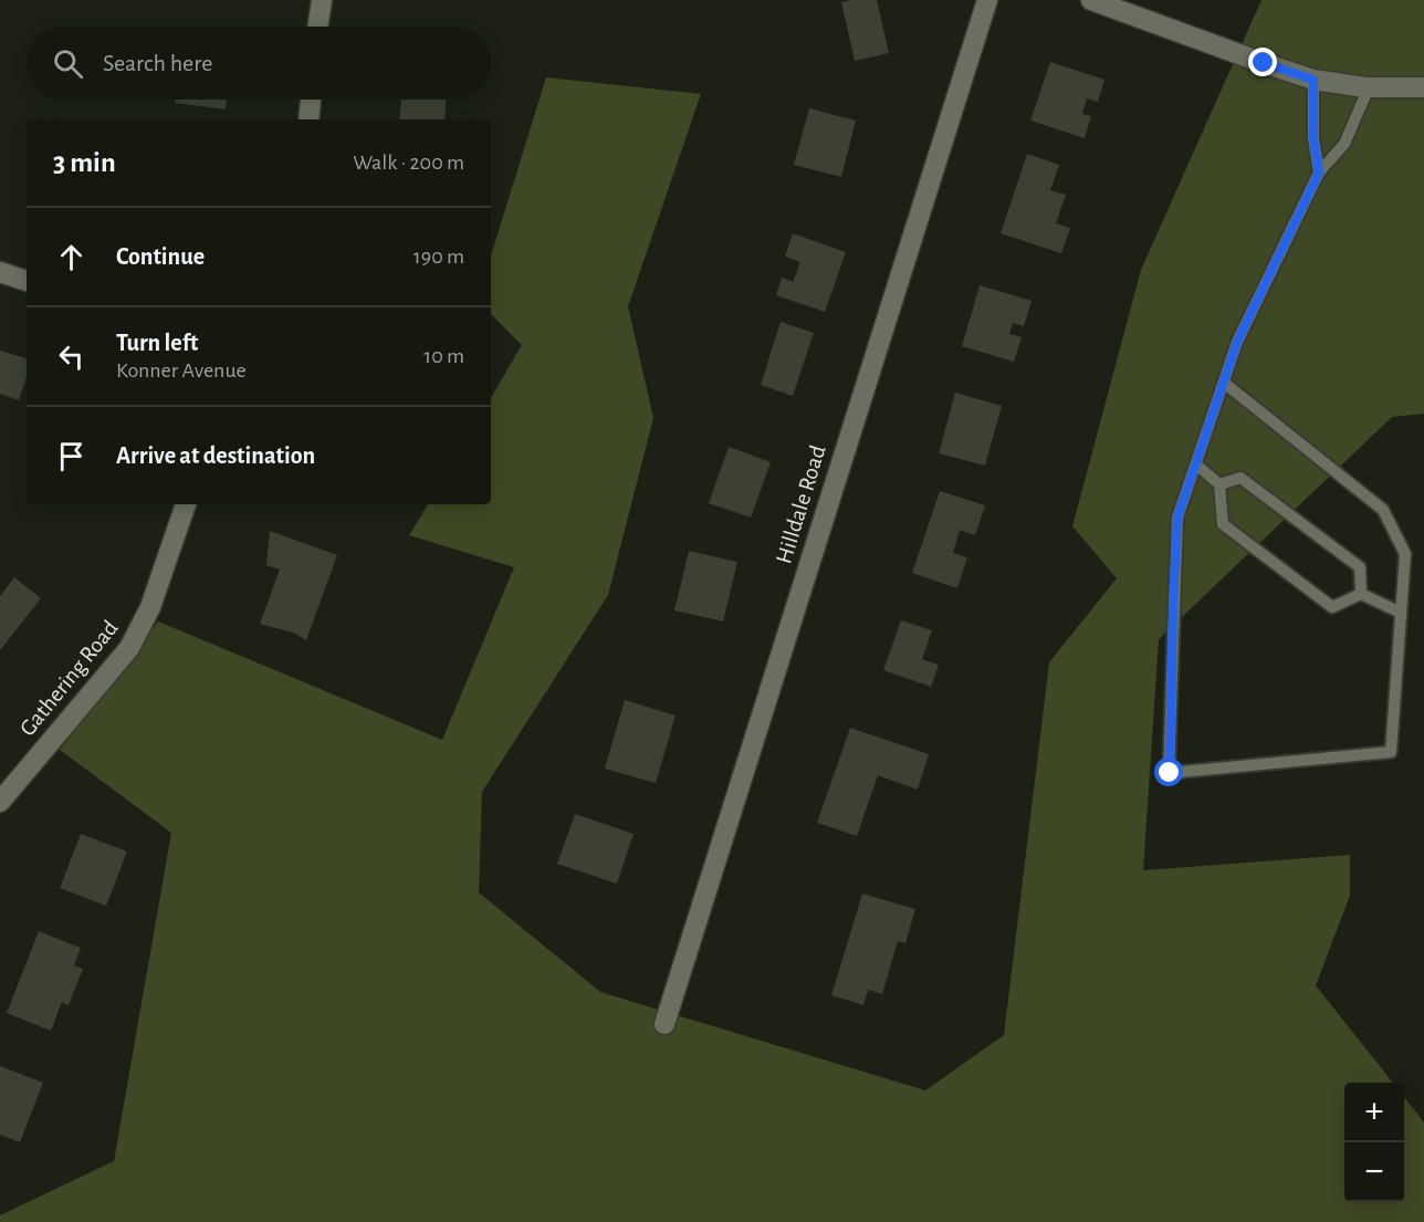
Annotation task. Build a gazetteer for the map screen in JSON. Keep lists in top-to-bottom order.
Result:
{
  "streets": {
    "street": ["Hilldale Road", "Gathering Road"]
  },
  "page": {
    "search": "Search here",
    "heading": ["3 min", "Walk · 200 m"],
    "list": [
      ["Continue", "190 m"],
      ["Turn left", "Konner Avenue", "10 m"],
      "Arrive at destination"
    ],
    "map_buttons": ["+", "−"]
  }
}
